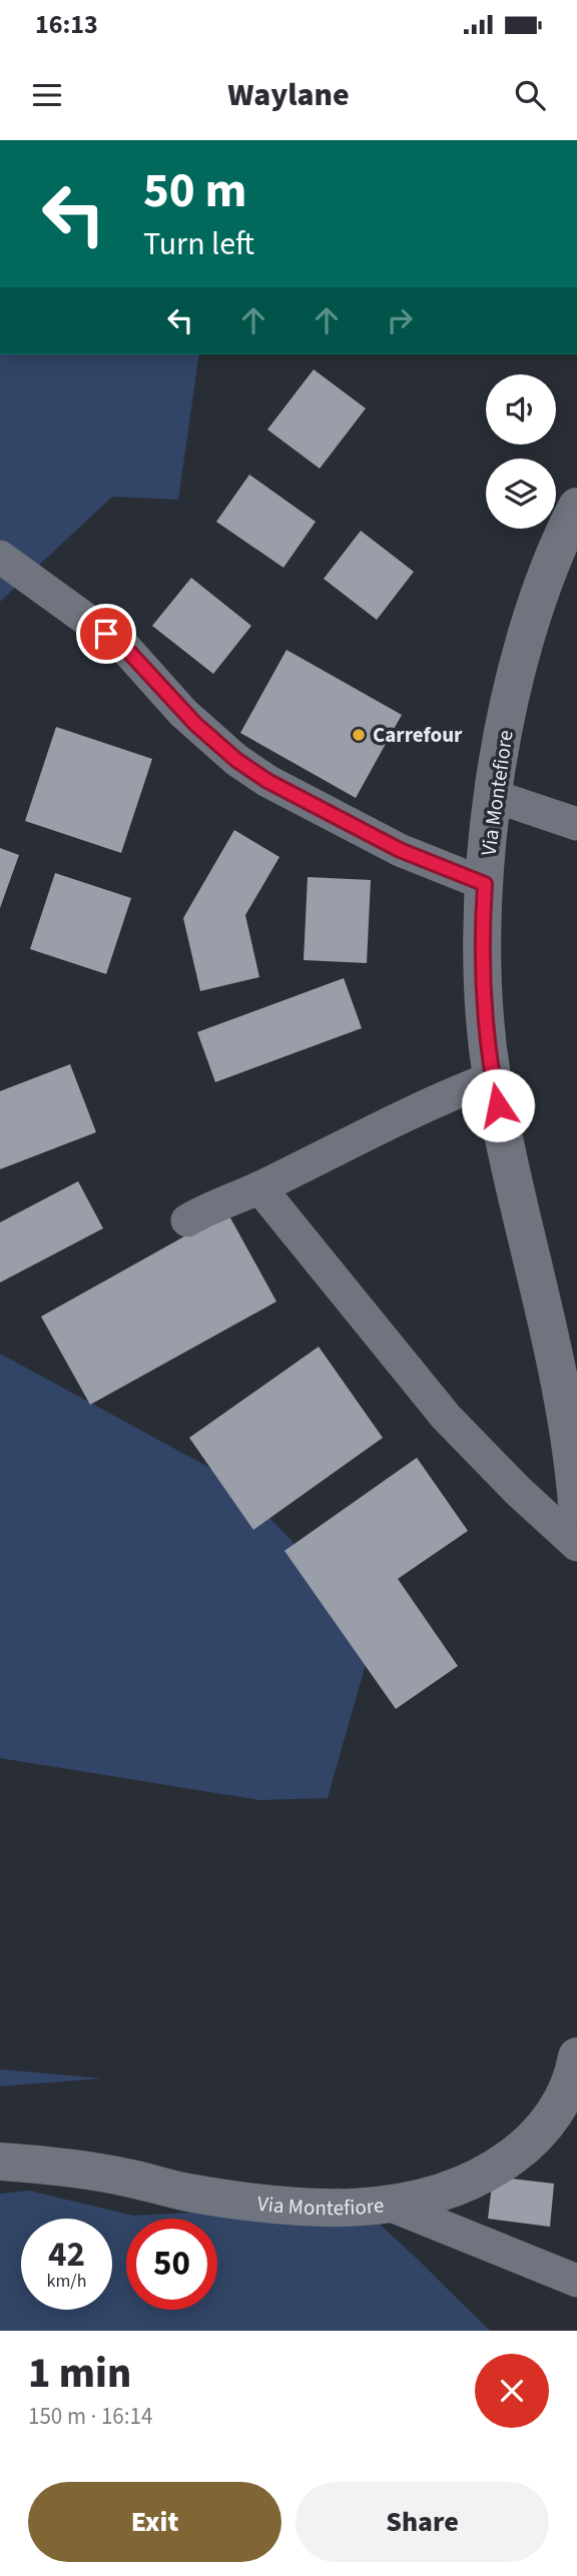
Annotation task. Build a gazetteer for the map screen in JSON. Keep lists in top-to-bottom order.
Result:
{
  "streets": {
    "main road": ["Via Montefiore"]
  },
  "places": ["Carrefour"],
  "page": {
    "status": "16:13",
    "header": "Waylane",
    "turn": ["50 m", "Turn left"],
    "speed": "42 km/h",
    "limit": "50",
    "heading": ["1 min", "150 m · 16:14"],
    "buttons": ["Exit", "Share"]
  }
}
